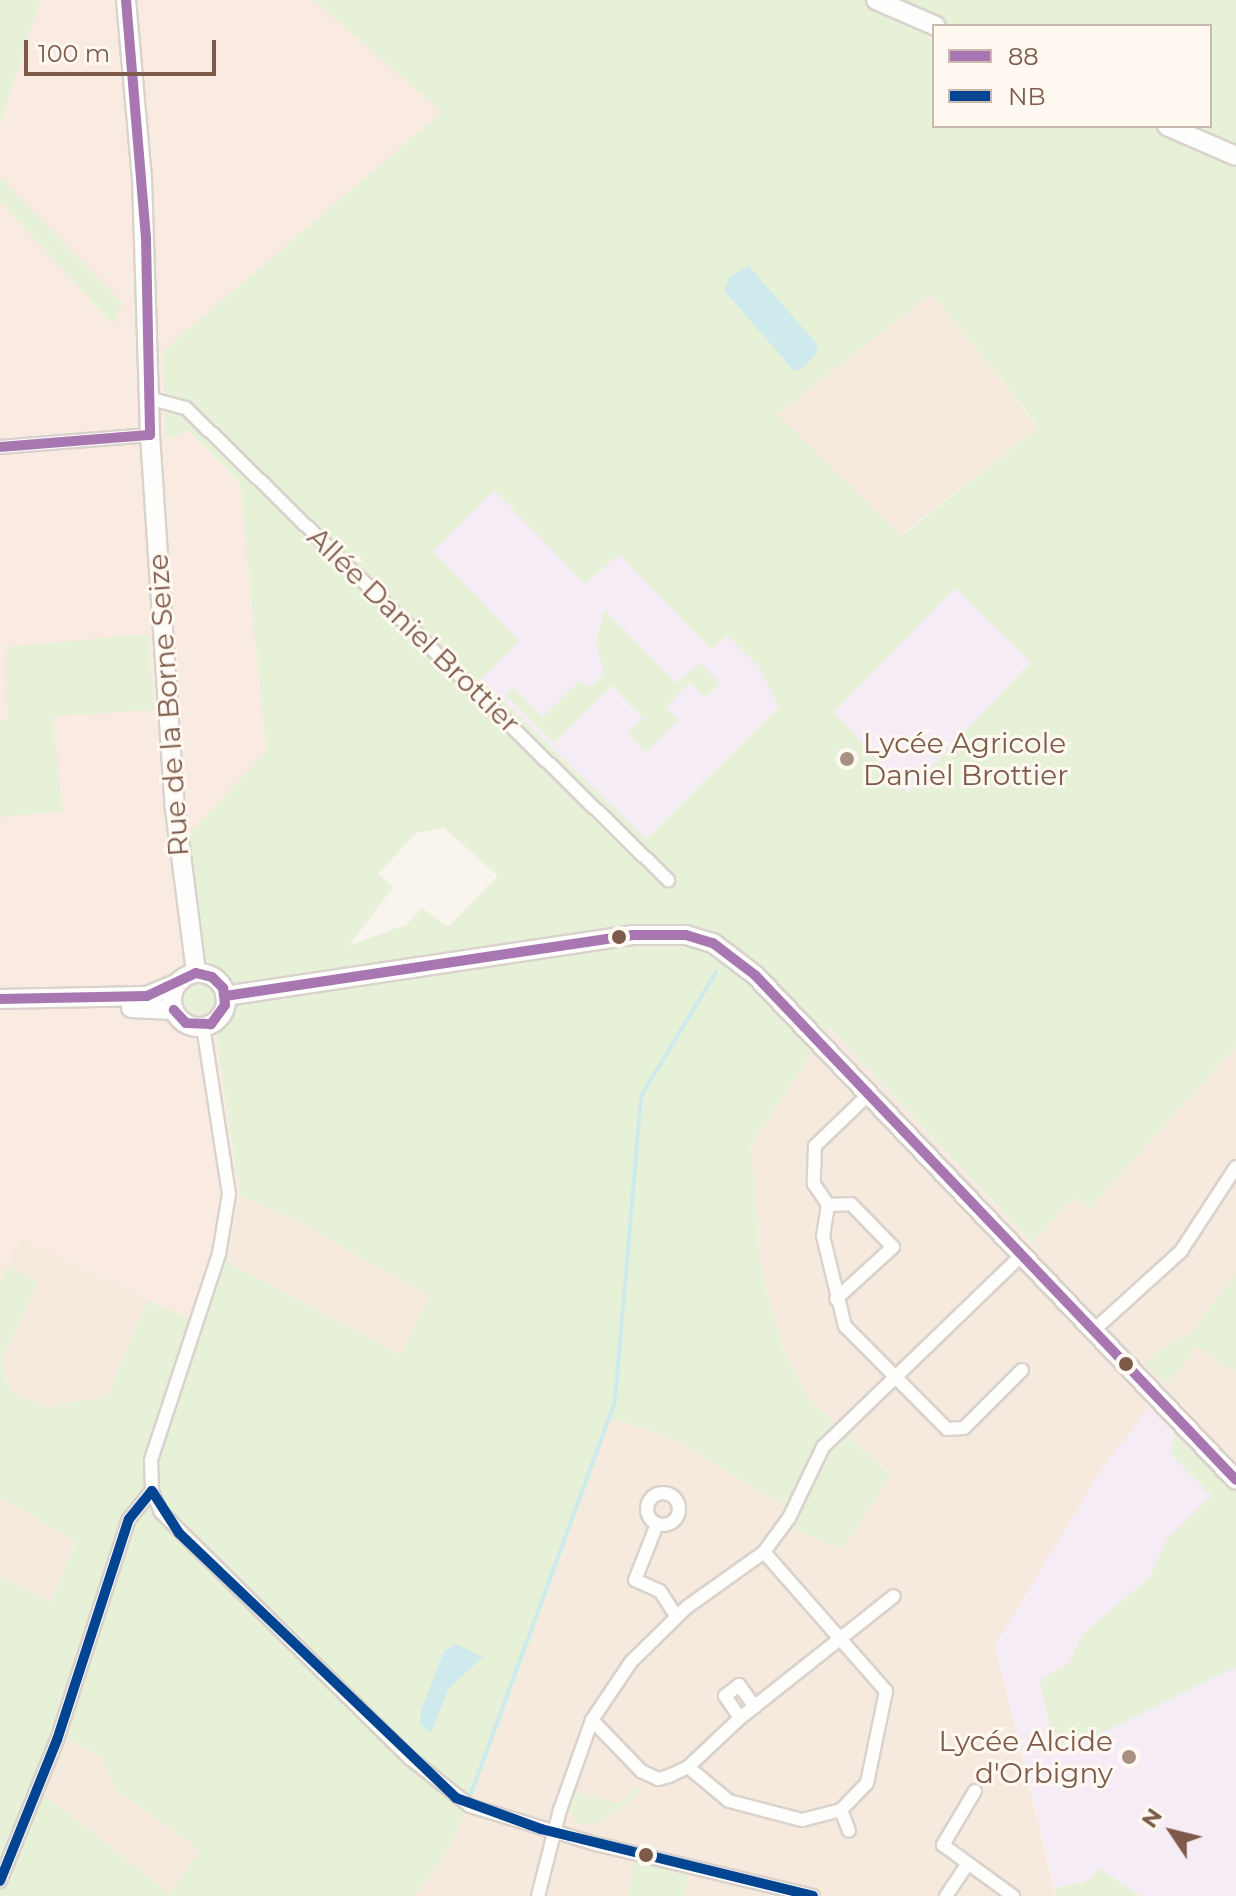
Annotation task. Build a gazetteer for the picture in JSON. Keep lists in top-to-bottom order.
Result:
{
  "streets": {
    "street": ["Allée Daniel Brottier", "Rue de la Borne Seize"]
  },
  "crossings": [
    ["Allée Daniel Brottier", "Rue de la Borne Seize"]
  ],
  "places": ["Lycée Agricole Daniel Brottier", "Lycée Alcide d'Orbigny"],
  "lines": ["transit line 88", "transit line NB"],
  "legend": ["88", "NB"],
  "scale_bar": "100 m",
  "north": "top left"
}
